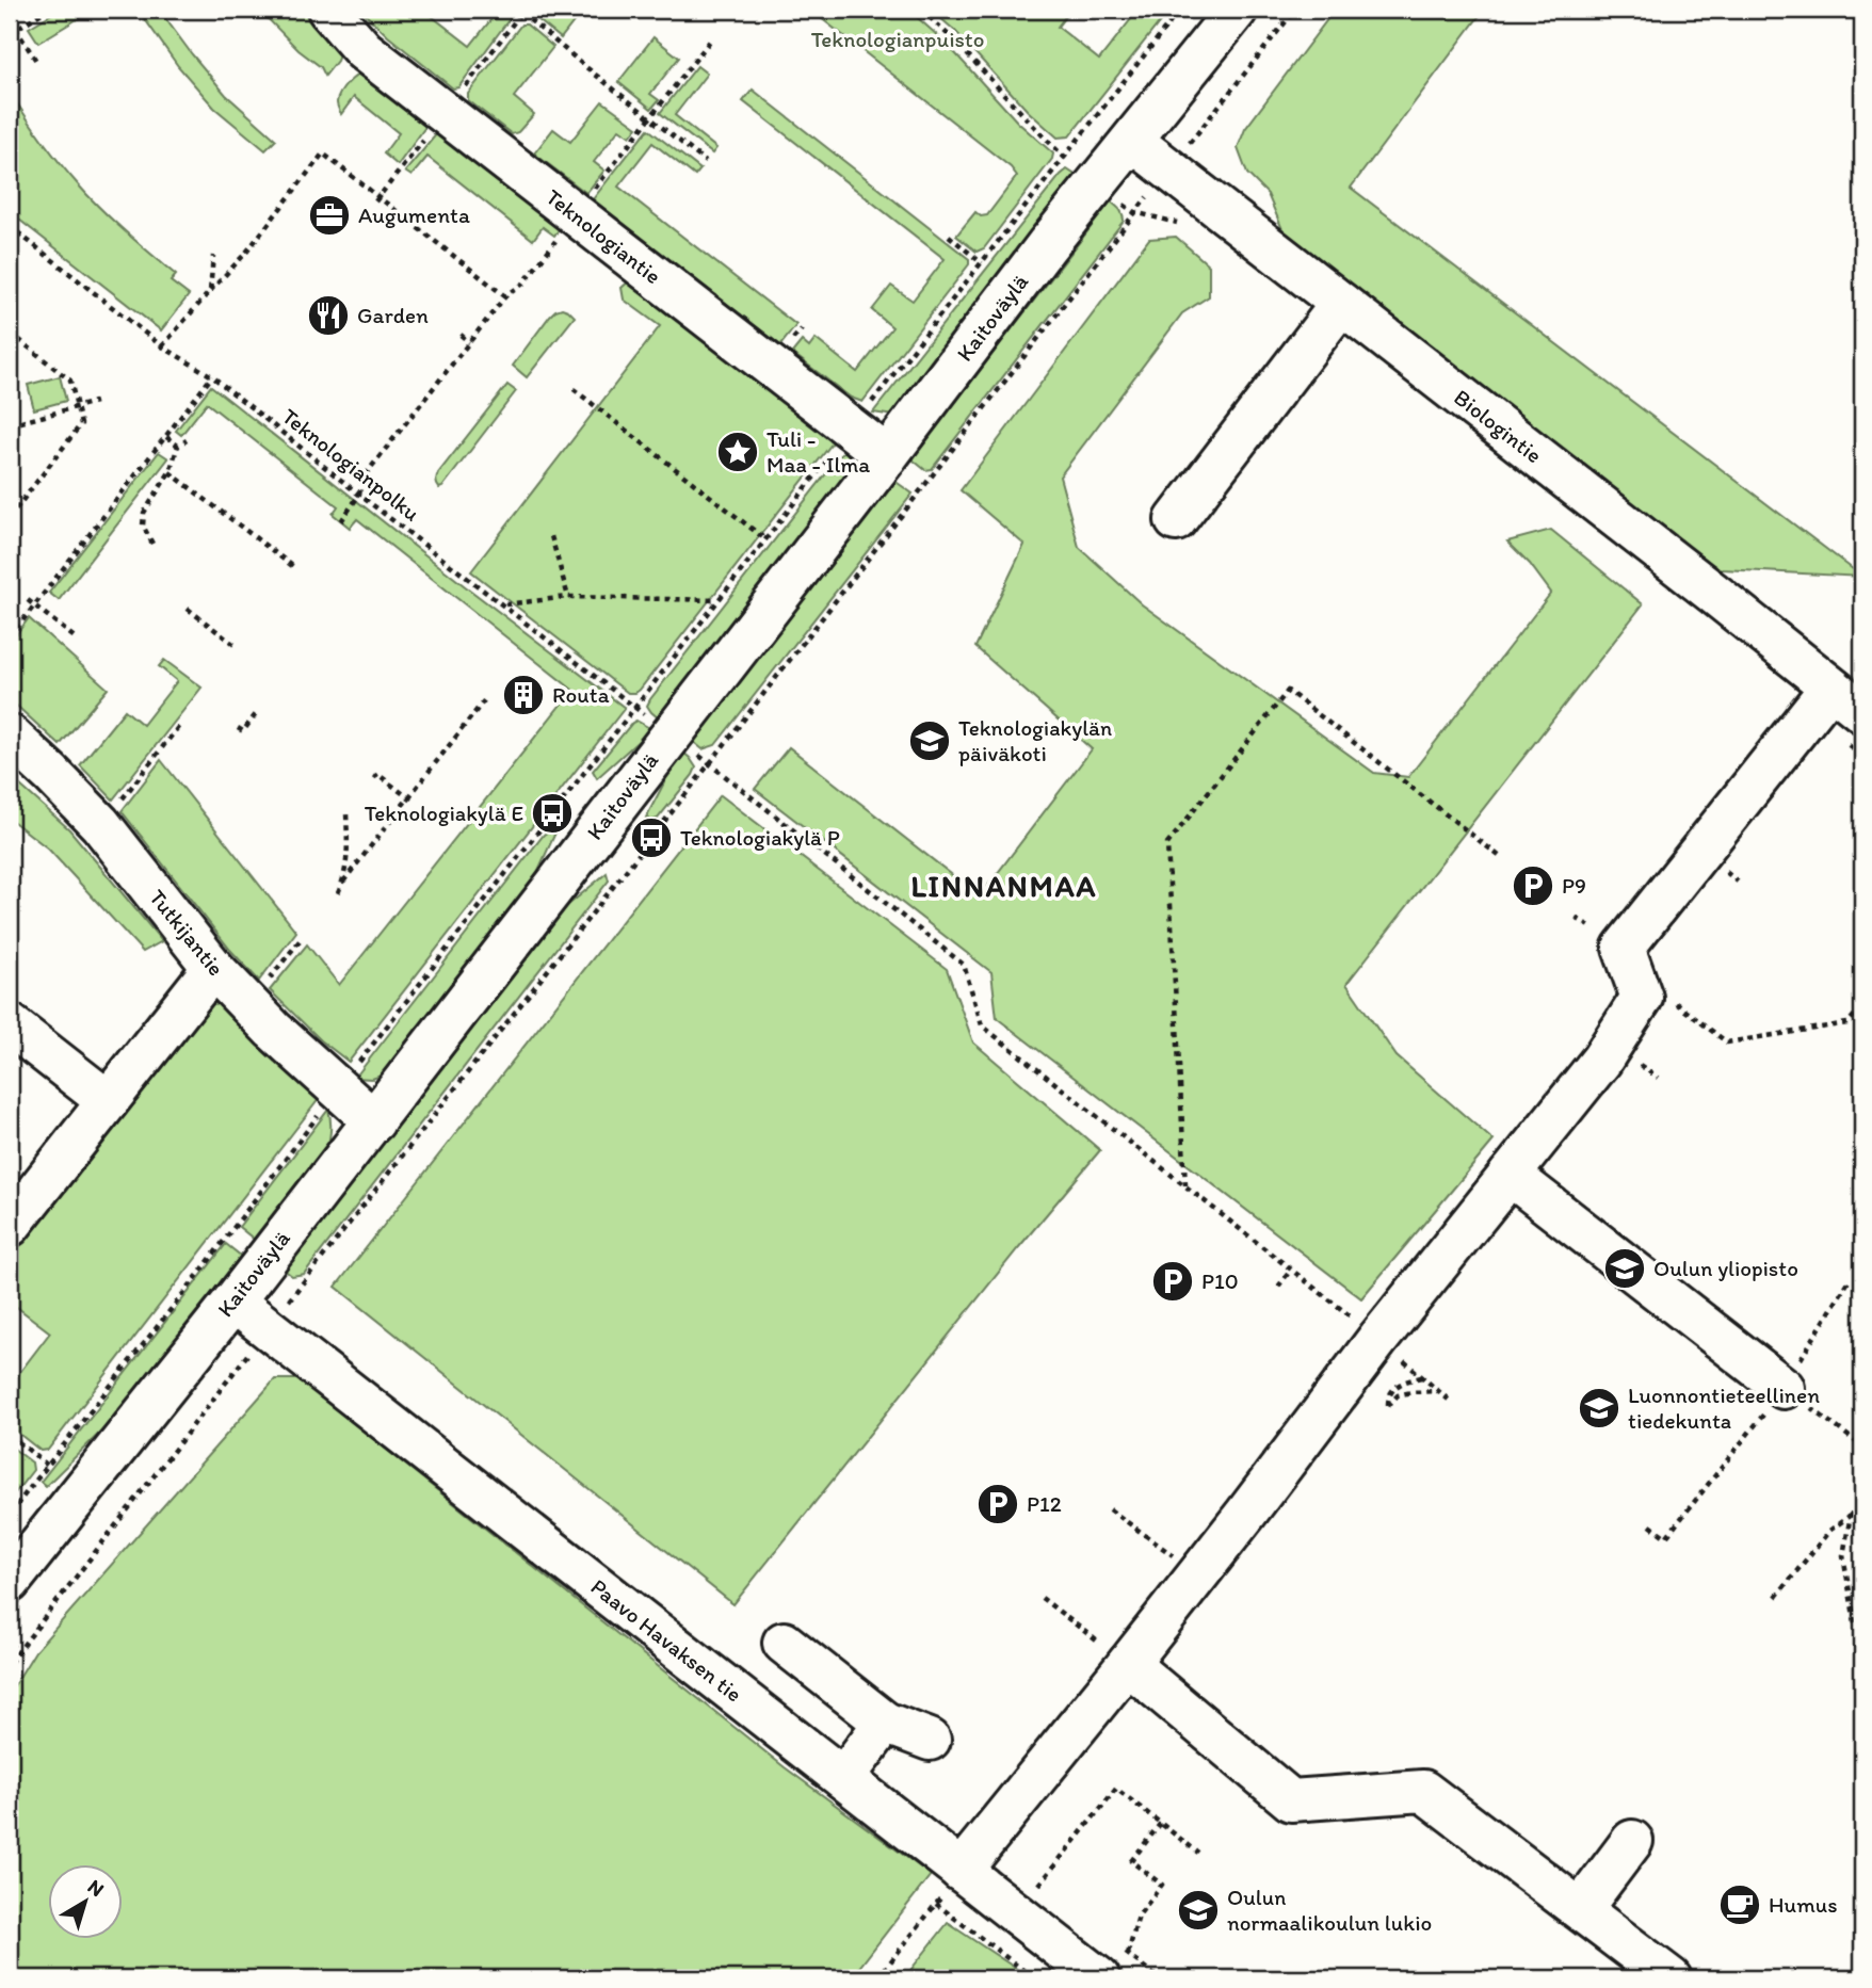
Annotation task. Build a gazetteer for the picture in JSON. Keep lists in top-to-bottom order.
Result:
{
  "streets": {
    "street": [
      "Teknologiantie",
      "Kaitoväylä",
      "Biologintie",
      "Tutkijantie",
      "Paavo Havaksen tie"
    ],
    "path": ["Teknologianpolku"]
  },
  "crossings": [
    ["Teknologiantie", "Kaitoväylä"],
    ["Kaitoväylä", "Biologintie"],
    ["Kaitoväylä", "Teknologianpolku"],
    ["Kaitoväylä", "Tutkijantie"],
    ["Kaitoväylä", "Paavo Havaksen tie"]
  ],
  "districts": ["LINNANMAA"],
  "parks": ["Teknologianpuisto"],
  "places": {
    "office": ["Augumenta"],
    "restaurant": ["Garden"],
    "place": ["Tuli - Maa - Ilma"],
    "building": ["Routa"],
    "school or university": [
      "Teknologiakylän päiväkoti",
      "Oulun yliopisto",
      "Luonnontieteellinen tiedekunta",
      "Oulun normaalikoulun lukio"
    ],
    "bus stop": ["Teknologiakylä E", "Teknologiakylä P"],
    "parking": ["P9", "P10", "P12"],
    "cafe": ["Humus"]
  },
  "north": "top right"
}
